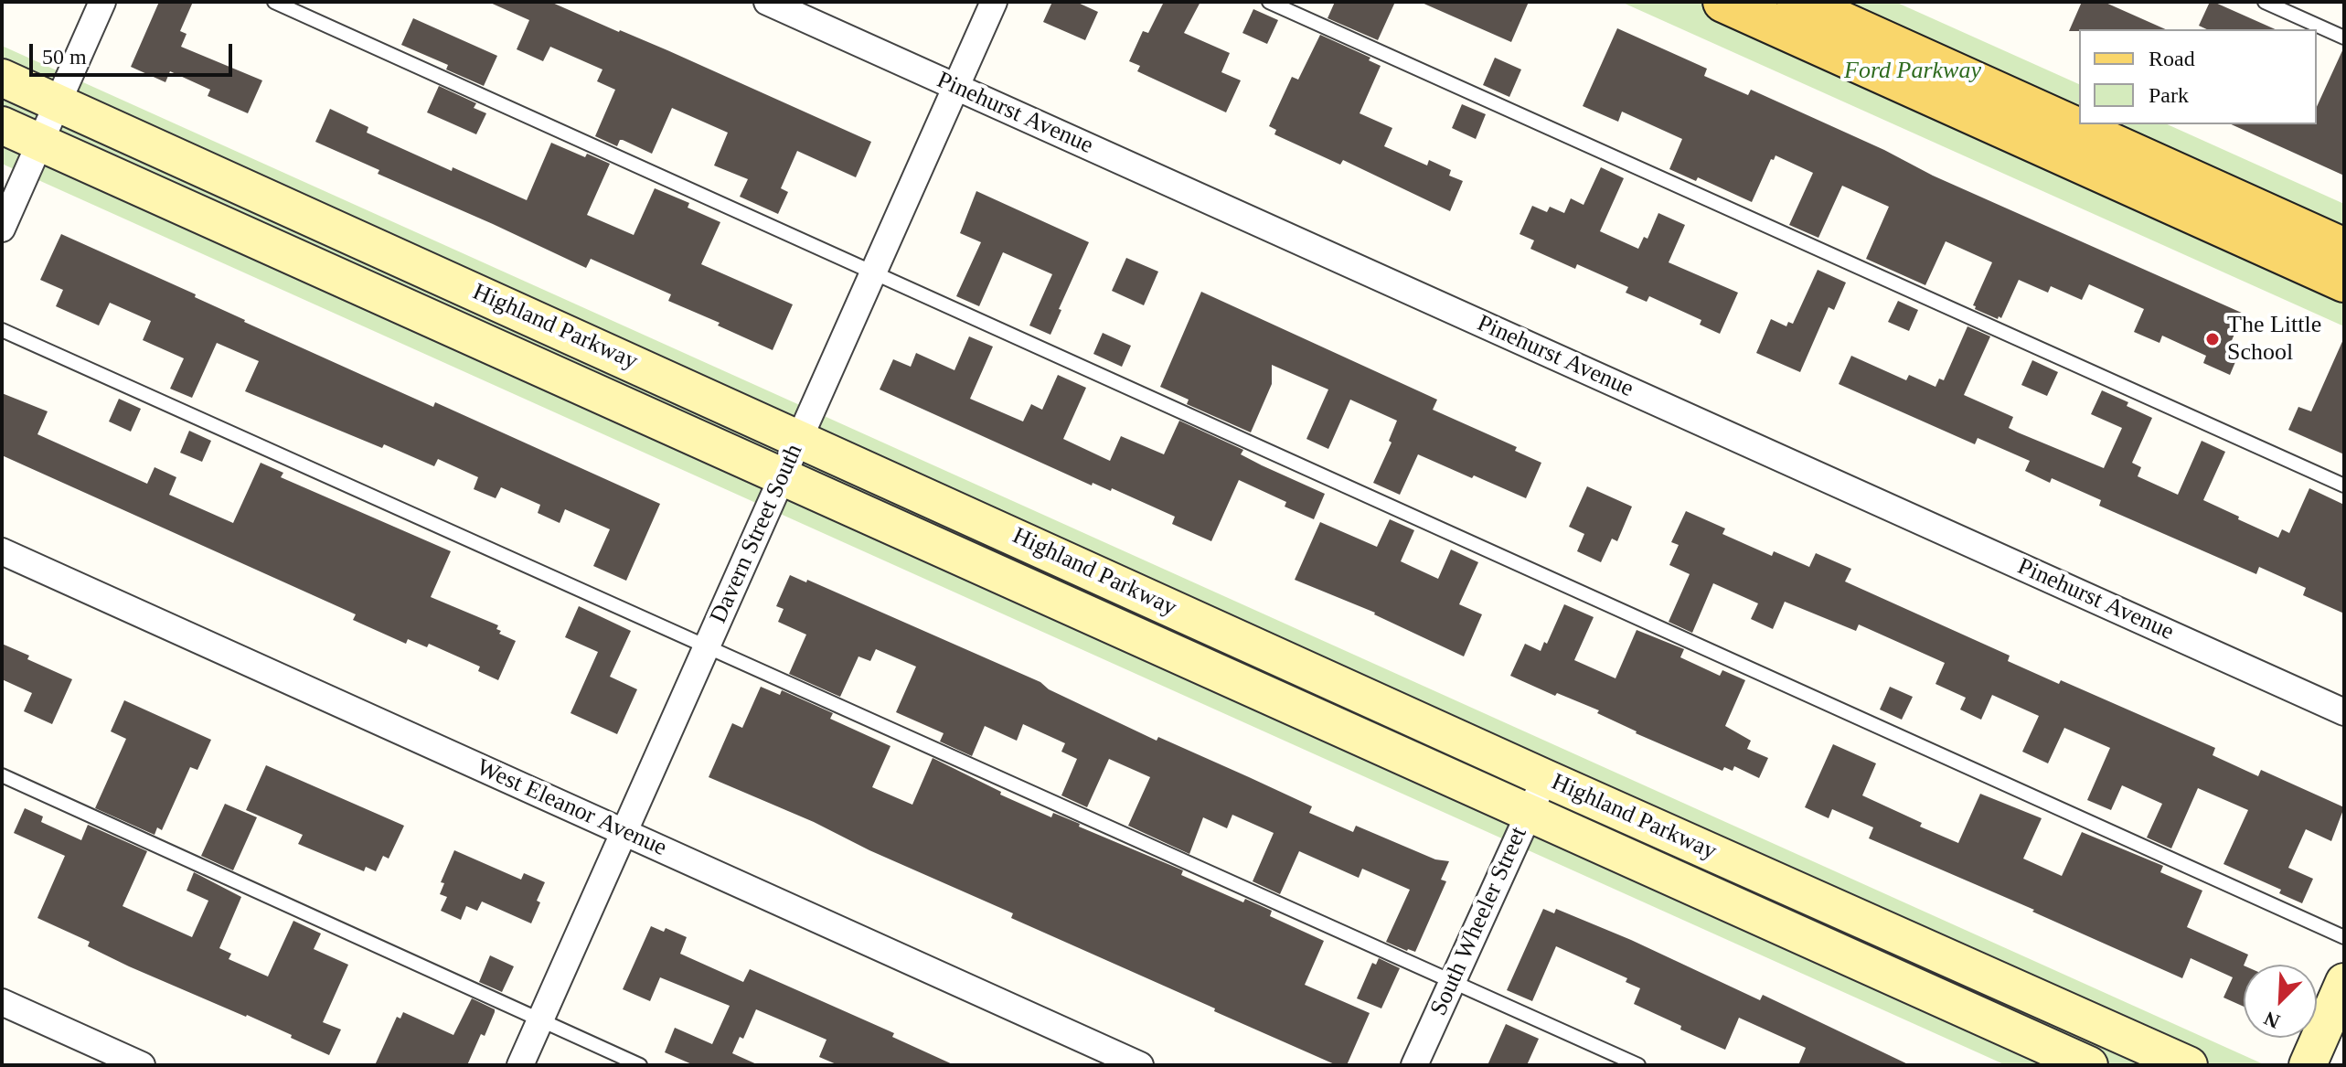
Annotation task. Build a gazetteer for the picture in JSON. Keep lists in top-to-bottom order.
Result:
{
  "streets": {
    "street": [
      "Pinehurst Avenue",
      "Highland Parkway",
      "Davern Street South",
      "West Eleanor Avenue",
      "South Wheeler Street"
    ]
  },
  "crossings": [
    ["Pinehurst Avenue", "Davern Street South"],
    ["Highland Parkway", "Davern Street South"],
    ["Highland Parkway", "South Wheeler Street"],
    ["Davern Street South", "West Eleanor Avenue"]
  ],
  "parks": ["Ford Parkway"],
  "places": ["The Little School"],
  "legend": ["Road", "Park"],
  "scale_bar": "50 m",
  "north": "bottom left"
}
